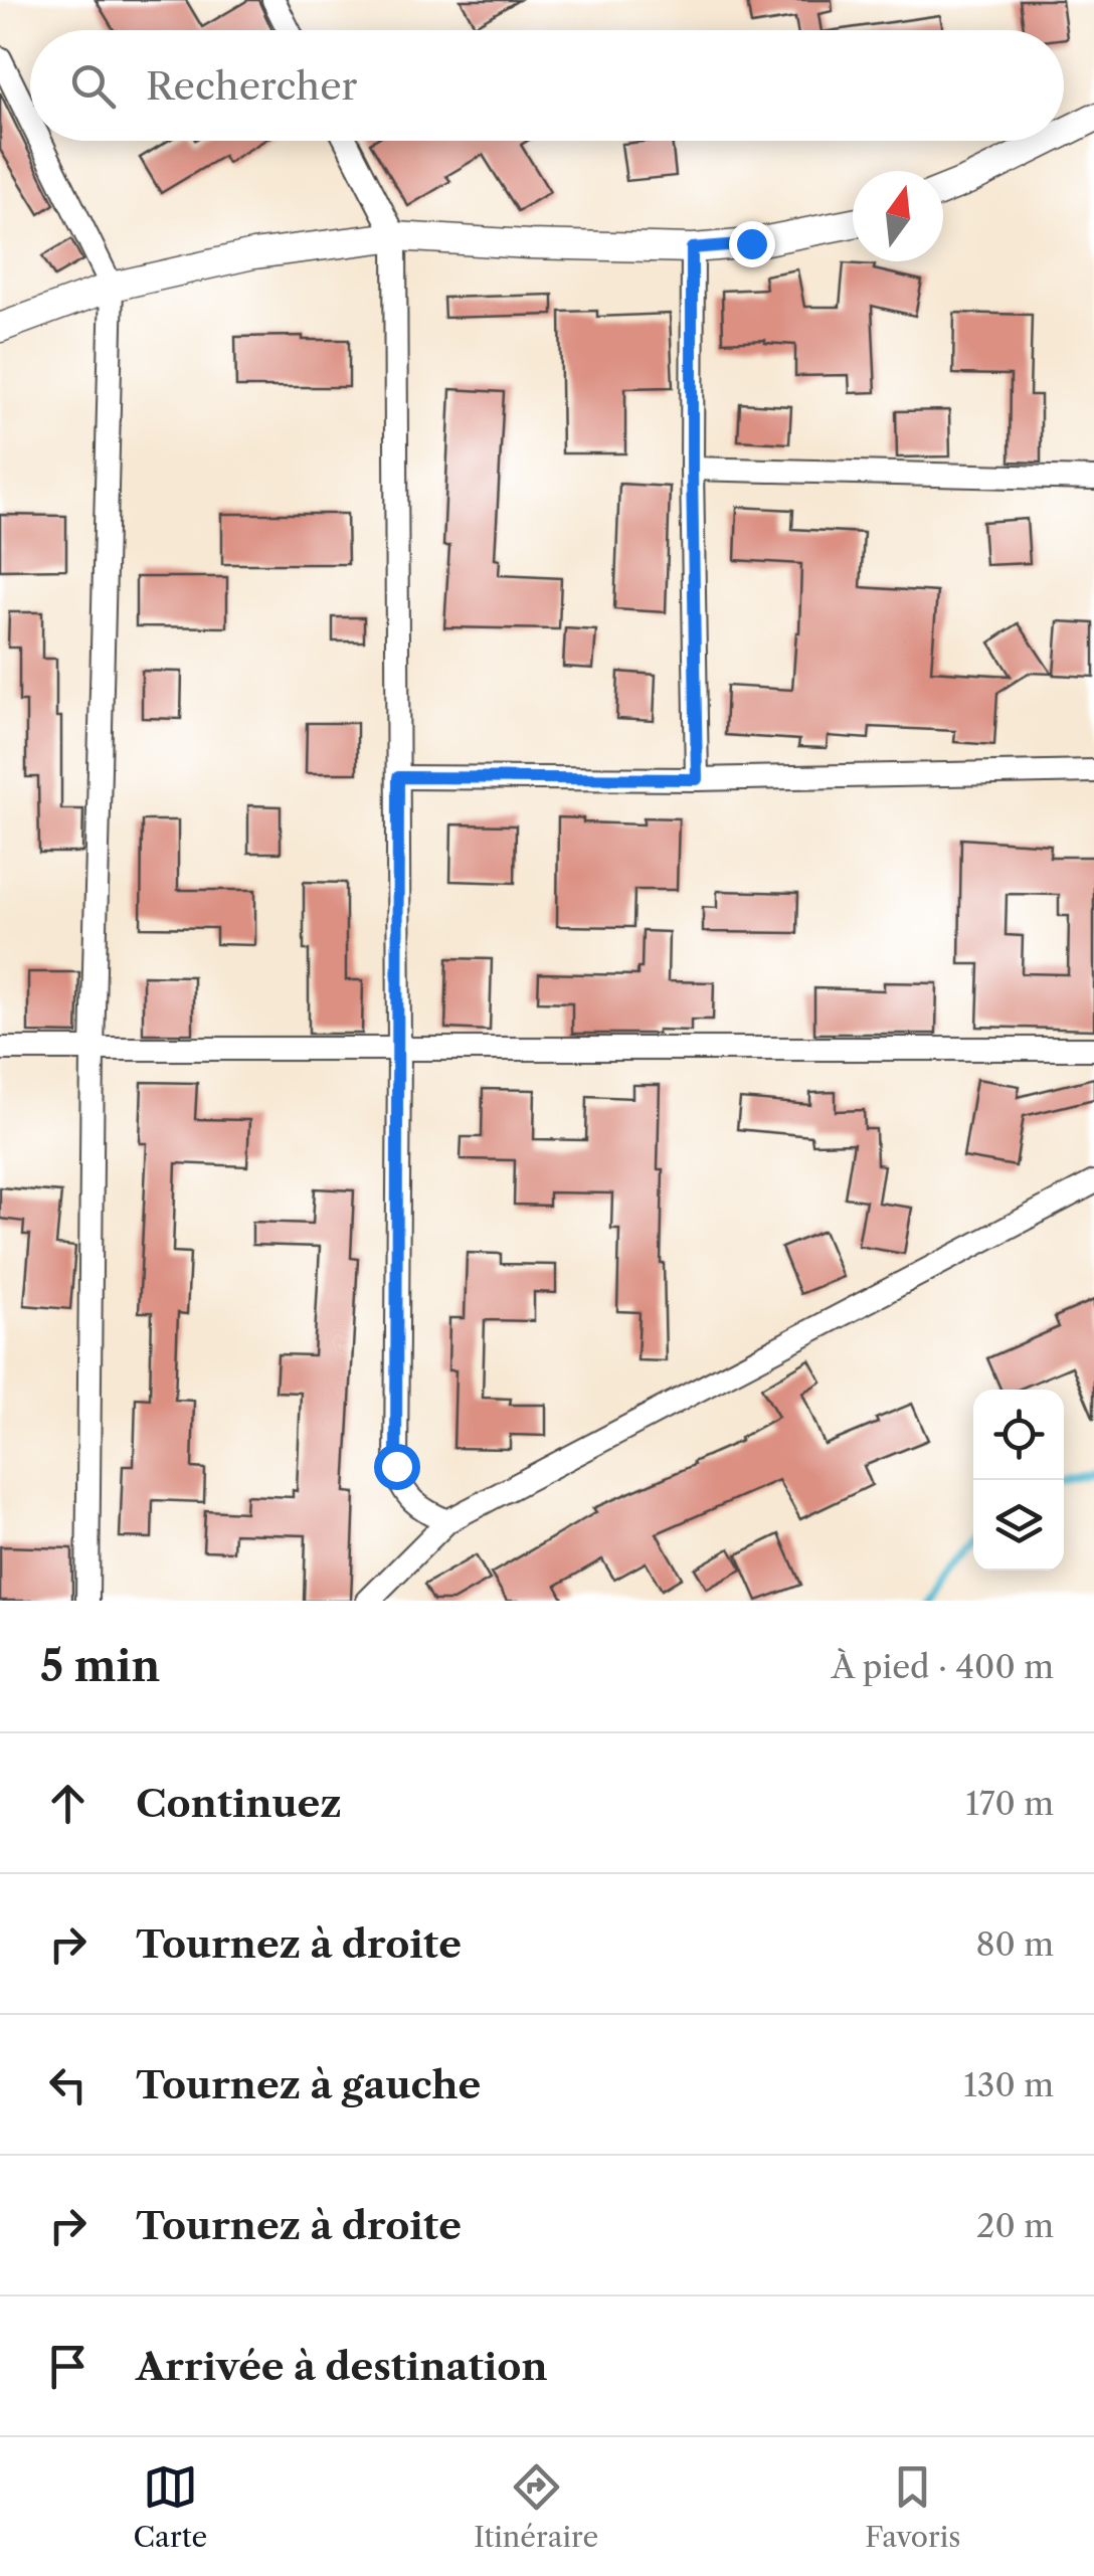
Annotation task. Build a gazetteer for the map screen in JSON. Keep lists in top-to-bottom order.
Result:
{
  "north": "top",
  "page": {
    "search": "Rechercher",
    "heading": ["5 min", "À pied · 400 m"],
    "list": [
      ["Continuez", "170 m"],
      ["Tournez à droite", "80 m"],
      ["Tournez à gauche", "130 m"],
      ["Tournez à droite", "20 m"],
      "Arrivée à destination"
    ],
    "nav": ["Carte", "Itinéraire", "Favoris"]
  }
}
